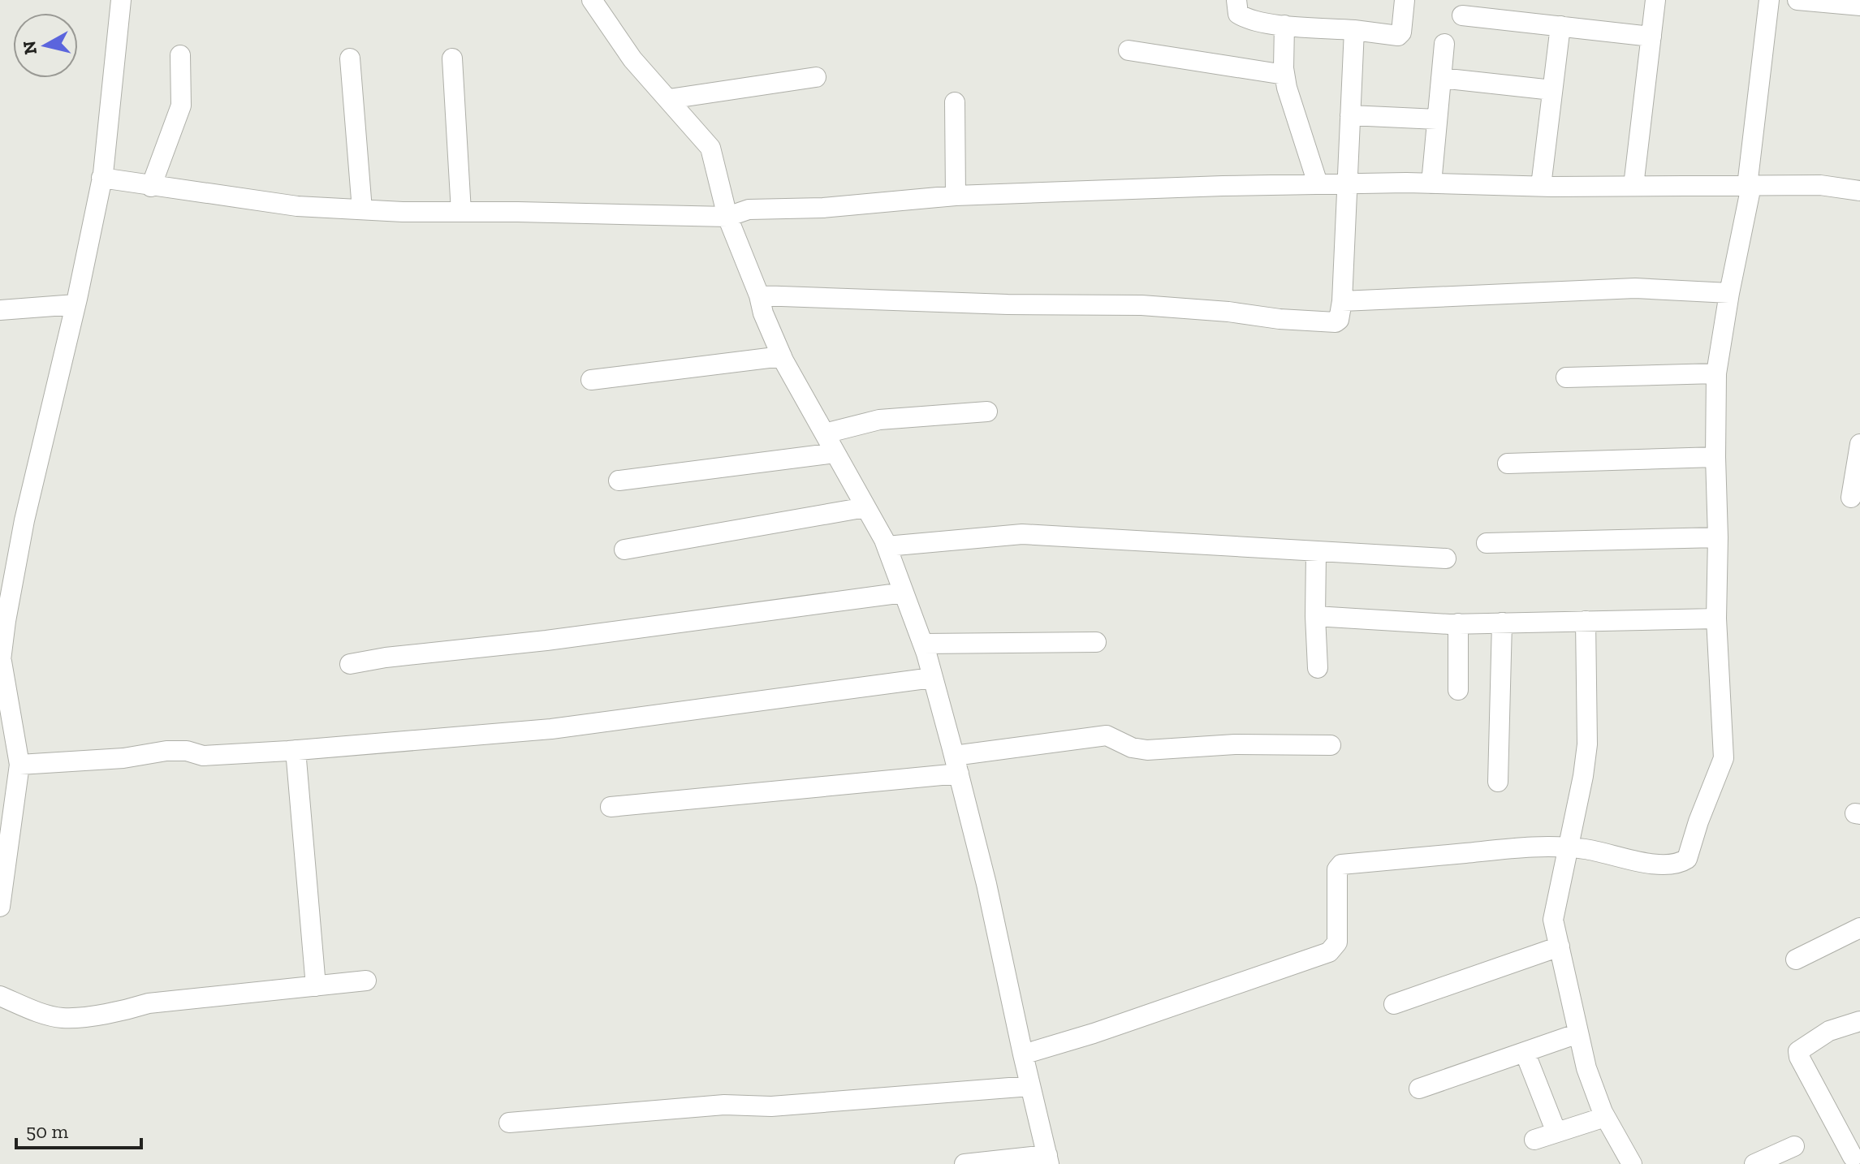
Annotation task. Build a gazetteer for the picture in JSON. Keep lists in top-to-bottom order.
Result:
{
  "scale_bar": "50 m",
  "north": "left"
}
